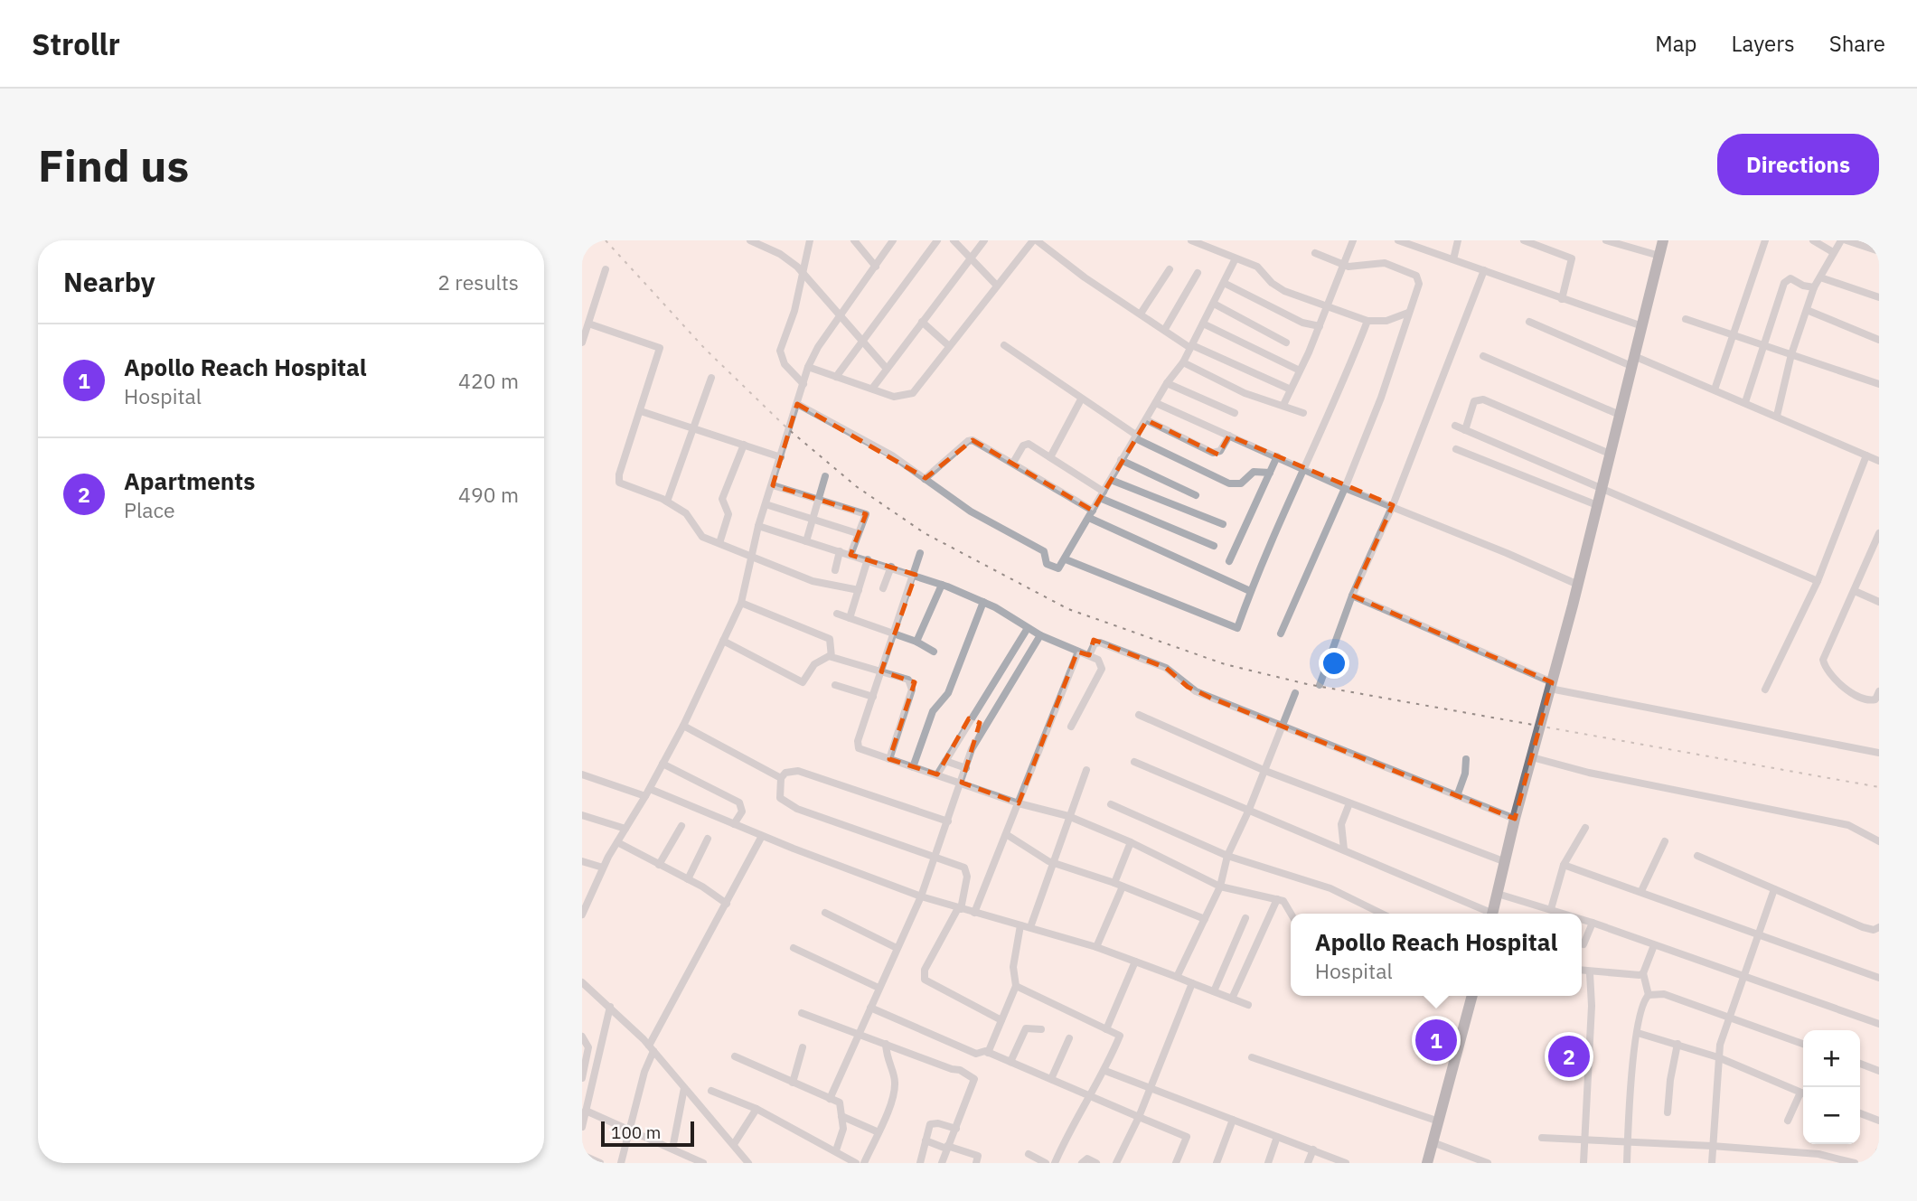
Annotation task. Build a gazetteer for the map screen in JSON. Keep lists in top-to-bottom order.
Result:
{
  "scale_bar": "100 m",
  "page": {
    "header": "Strollr",
    "nav": ["Map", "Layers", "Share"],
    "buttons": "Directions",
    "title": "Find us",
    "heading": ["Nearby", "2 results"],
    "list": [
      {
        "mark": "1",
        "name": "Apollo Reach Hospital",
        "note": "Hospital",
        "value": "420 m"
      },
      {
        "mark": "2",
        "name": "Apartments",
        "note": "Place",
        "value": "490 m"
      }
    ],
    "popup": ["Apollo Reach Hospital", "Hospital"],
    "pins": ["1", "2"],
    "map_buttons": ["+", "−"],
    "scale": "100 m"
  }
}
